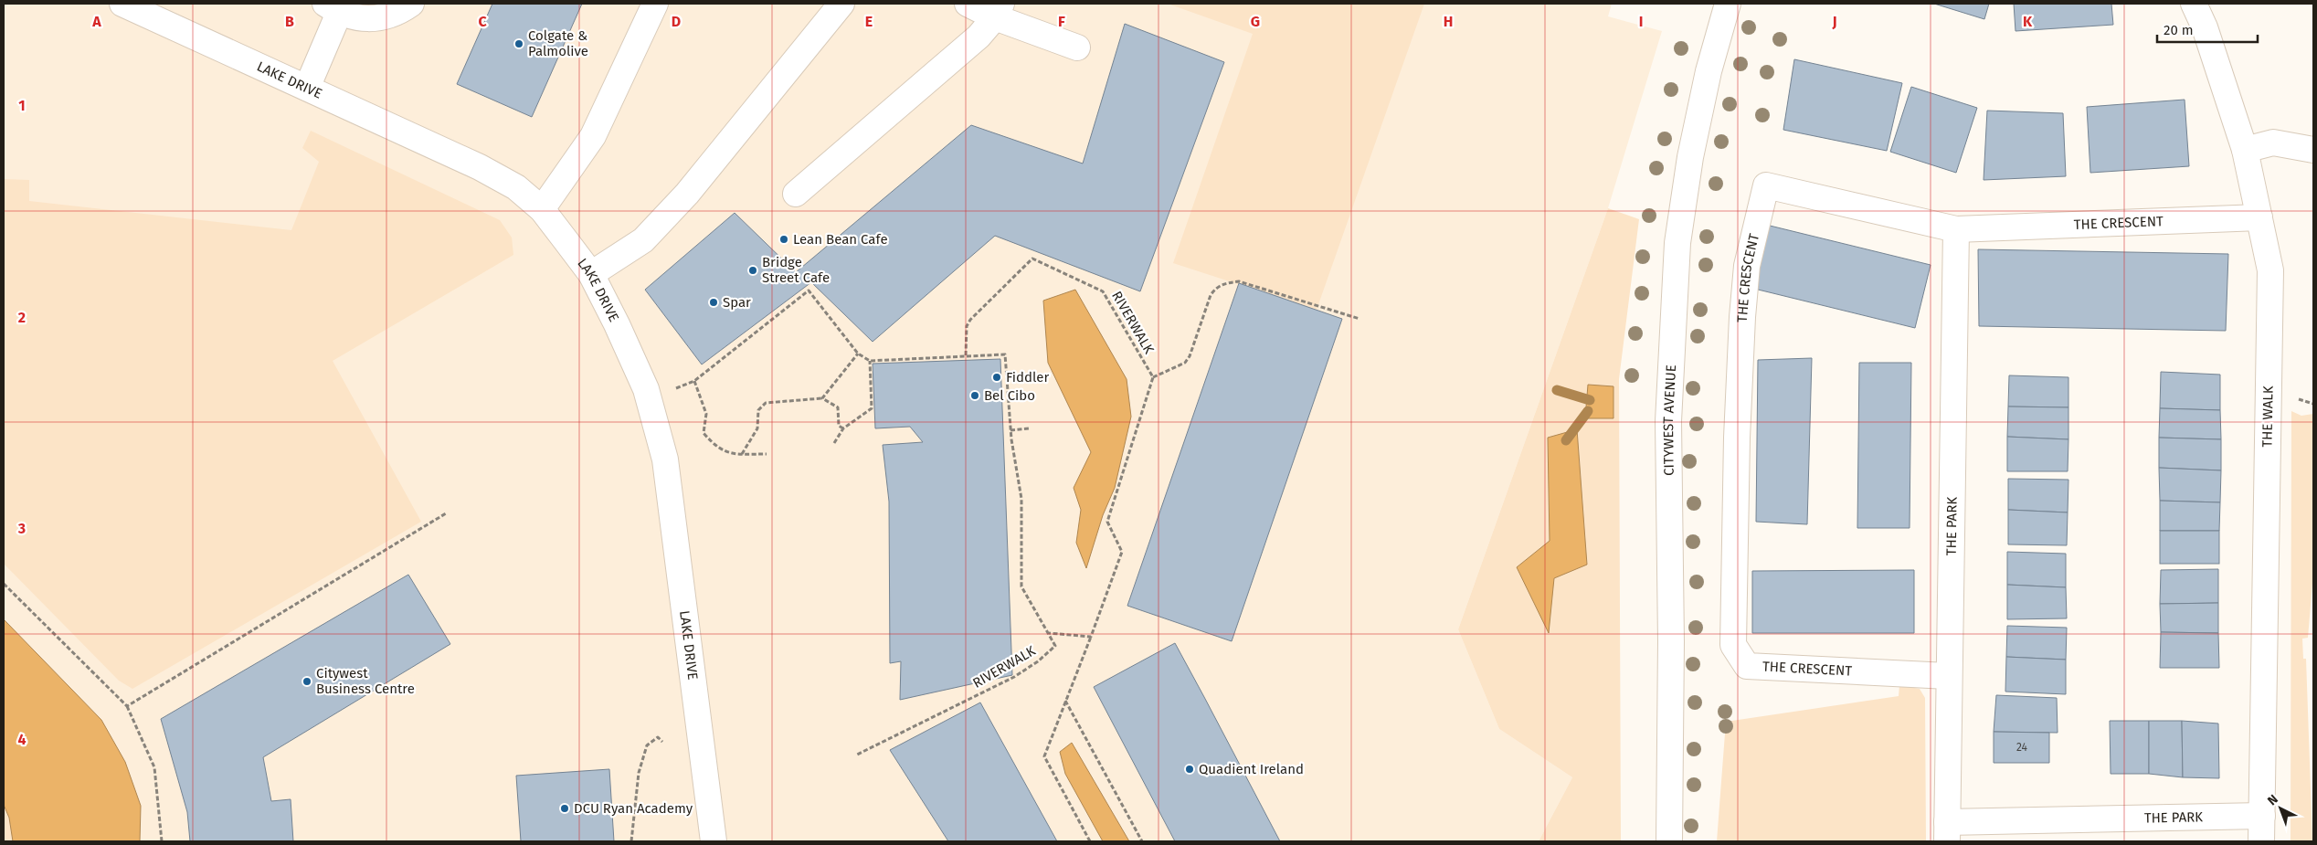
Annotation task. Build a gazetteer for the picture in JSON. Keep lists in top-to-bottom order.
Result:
{
  "streets": {
    "street": [
      "LAKE DRIVE",
      "THE CRESCENT",
      "THE WALK",
      "CITYWEST AVENUE",
      "THE PARK"
    ],
    "path": ["RIVERWALK"]
  },
  "crossings": [
    ["THE CRESCENT", "THE WALK"],
    ["THE CRESCENT", "THE PARK"],
    ["THE WALK", "THE PARK"]
  ],
  "places": [
    "Colgate & Palmolive",
    "Lean Bean Cafe",
    "Bridge Street Cafe",
    "Spar",
    "Fiddler",
    "Bel Cibo",
    "Citywest Business Centre",
    "Quadient Ireland",
    "DCU Ryan Academy"
  ],
  "house_numbers": ["24"],
  "scale_bar": "20 m",
  "north": "top left",
  "grid": {
    "columns": [
      "A",
      "B",
      "C",
      "D",
      "E",
      "F",
      "G",
      "H",
      "I",
      "J",
      "K"
    ],
    "rows": [
      "1",
      "2",
      "3",
      "4"
    ]
  }
}
